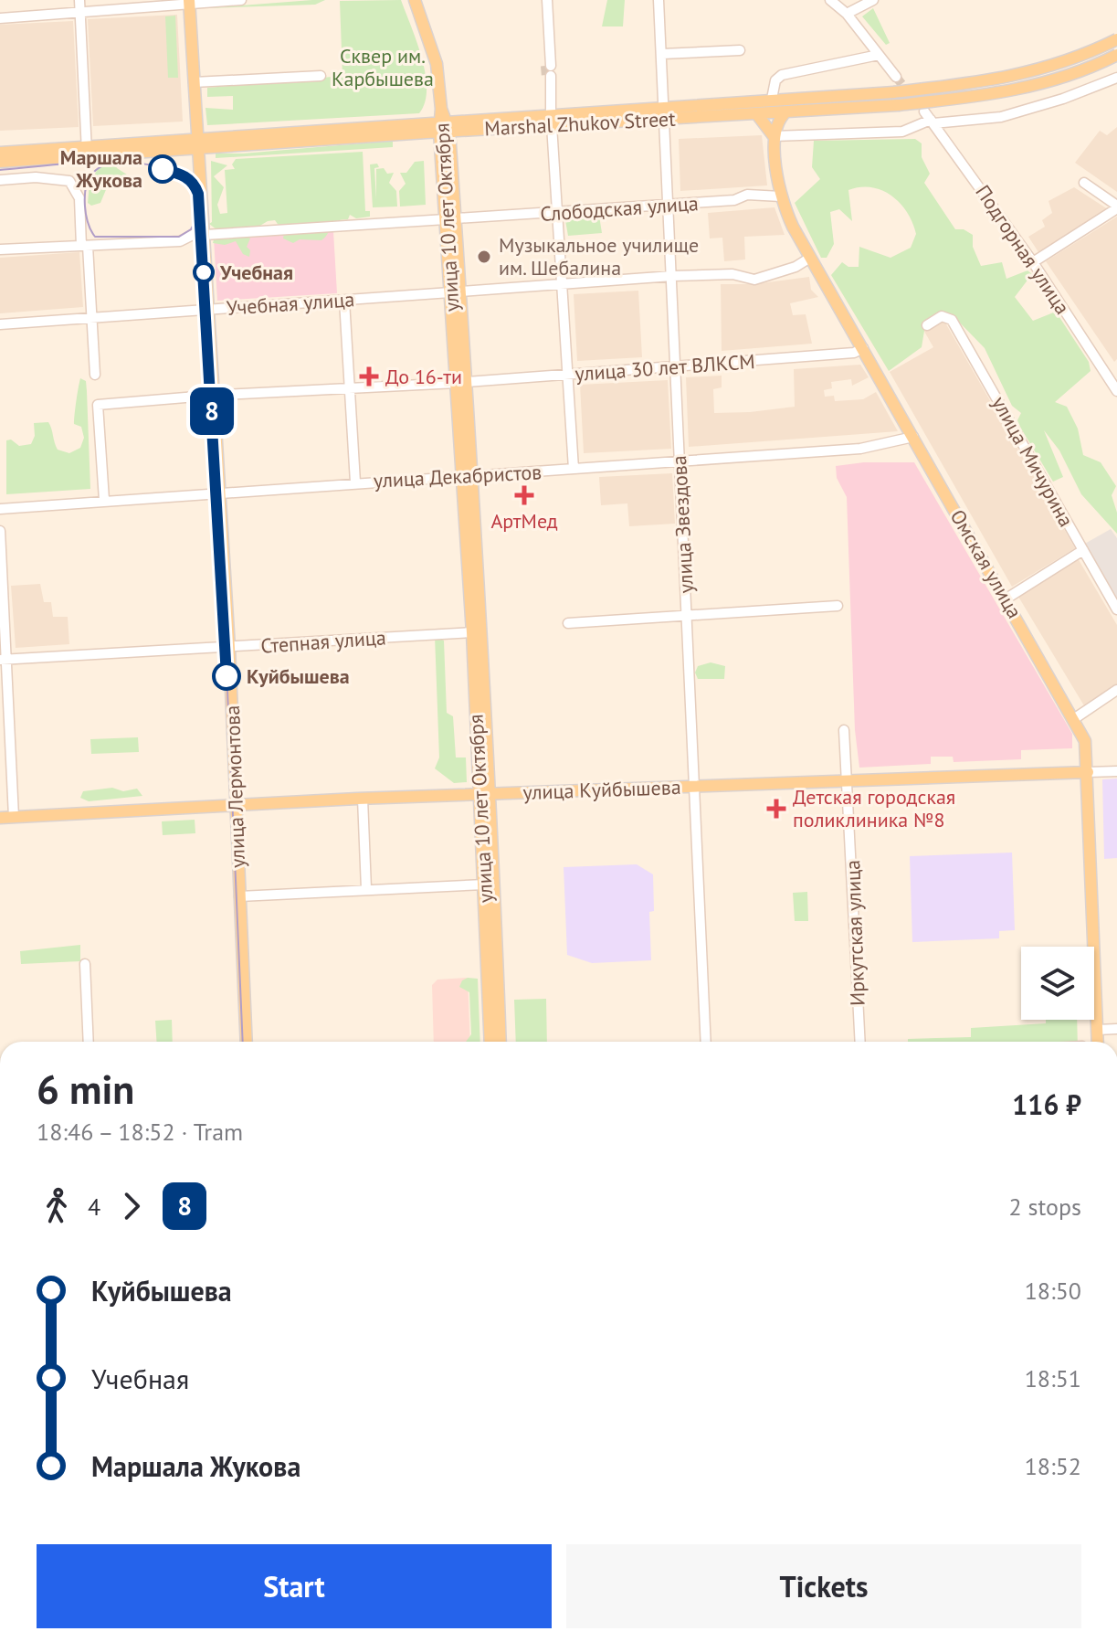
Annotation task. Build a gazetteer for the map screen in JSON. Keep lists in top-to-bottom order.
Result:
{
  "streets": {
    "main road": [
      "Marshal Zhukov Street",
      "улица 10 лет Октября",
      "Омская улица",
      "улица Лермонтова",
      "улица Куйбышева"
    ],
    "street": [
      "Слободская улица",
      "Подгорная улица",
      "Учебная улица",
      "улица 30 лет ВЛКСМ",
      "улица Мичурина",
      "улица Декабристов",
      "улица Звездова",
      "Степная улица",
      "Иркутская улица"
    ]
  },
  "crossings": [
    ["Marshal Zhukov Street", "улица 10 лет Октября"],
    ["Marshal Zhukov Street", "улица Звездова"],
    ["Marshal Zhukov Street", "улица Лермонтова"],
    ["Слободская улица", "улица 10 лет Октября"],
    ["Слободская улица", "улица Звездова"],
    ["Слободская улица", "Омская улица"],
    ["Слободская улица", "улица Лермонтова"],
    ["улица 10 лет Октября", "Учебная улица"],
    ["улица 10 лет Октября", "улица 30 лет ВЛКСМ"],
    ["улица 10 лет Октября", "улица Декабристов"],
    ["улица 10 лет Октября", "Степная улица"],
    ["улица 10 лет Октября", "улица Куйбышева"],
    ["Учебная улица", "улица Звездова"],
    ["Учебная улица", "Омская улица"],
    ["Учебная улица", "улица Лермонтова"],
    ["улица 30 лет ВЛКСМ", "улица Декабристов"],
    ["улица 30 лет ВЛКСМ", "улица Звездова"],
    ["улица 30 лет ВЛКСМ", "Омская улица"],
    ["улица 30 лет ВЛКСМ", "улица Лермонтова"],
    ["улица Декабристов", "улица Звездова"],
    ["улица Декабристов", "Омская улица"],
    ["улица Декабристов", "улица Лермонтова"],
    ["улица Звездова", "улица Куйбышева"],
    ["Омская улица", "улица Куйбышева"],
    ["Степная улица", "улица Лермонтова"],
    ["улица Лермонтова", "улица Куйбышева"],
    ["улица Куйбышева", "Иркутская улица"]
  ],
  "parks": ["Сквер им. Карбышева"],
  "places": {
    "other": [
      "Маршала Жукова",
      "Музыкальное училище им. Шебалина",
      "Учебная",
      "Куйбышева"
    ],
    "health": ["До 16-ти", "АртМед", "Детская городская поликлиника №8"]
  },
  "lines": ["tram line 8"],
  "page": {
    "on_map": "8",
    "heading": ["6 min", "18:46 – 18:52 · Tram", "116 ₽"],
    "legs": ["4", "8", "2 stops"],
    "list": [
      {
        "name": "Куйбышева",
        "value": "18:50"
      },
      {
        "name": "Учебная",
        "value": "18:51"
      },
      {
        "name": "Маршала Жукова",
        "value": "18:52"
      }
    ],
    "buttons": ["Start", "Tickets"]
  }
}
